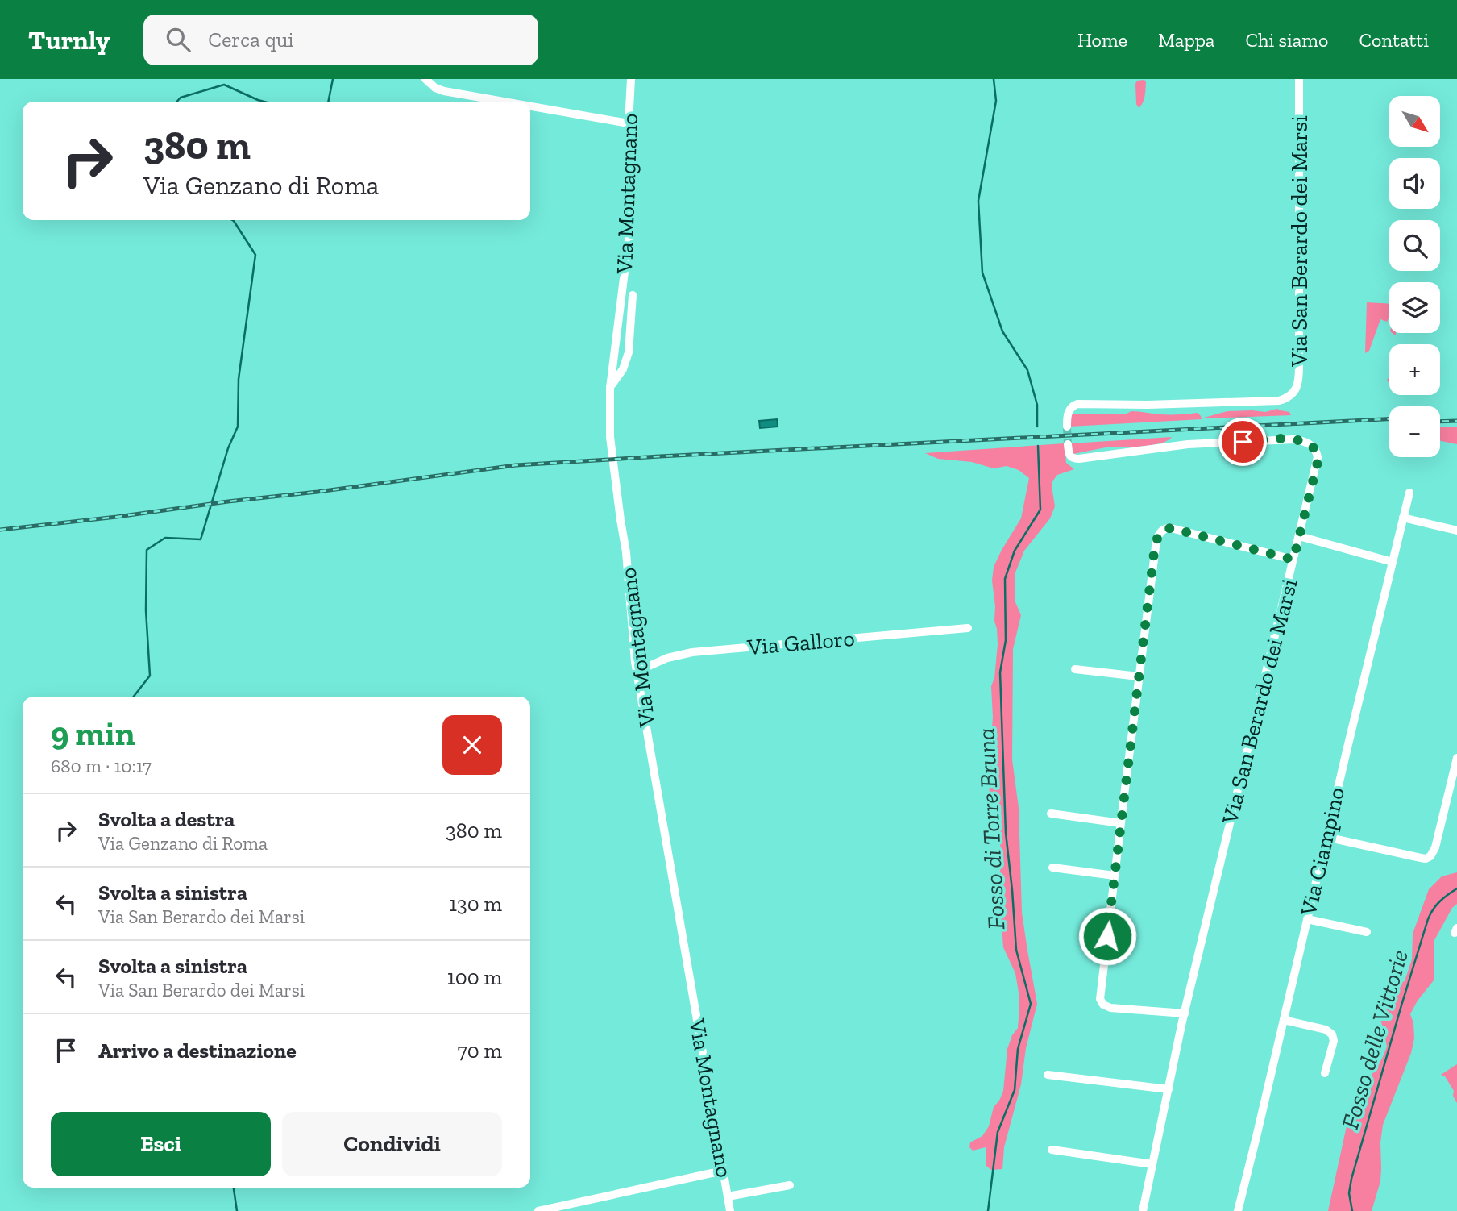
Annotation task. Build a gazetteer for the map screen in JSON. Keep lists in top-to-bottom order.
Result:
{
  "streets": {
    "street": [
      "Via Montagnano",
      "Via San Berardo dei Marsi",
      "Via Galloro",
      "Via Ciampino"
    ]
  },
  "crossings": [
    ["Via Montagnano", "Via Galloro"]
  ],
  "water": ["Fosso di Torre Bruna", "Fosso delle Vittorie"],
  "north": "bottom right",
  "page": {
    "header": "Turnly",
    "search": "Cerca qui",
    "nav": [
      "Home",
      "Mappa",
      "Chi siamo",
      "Contatti"
    ],
    "map_buttons": ["+", "−"],
    "turn": ["380 m", "Via Genzano di Roma"],
    "heading": ["9 min", "680 m · 10:17"],
    "list": [
      {
        "name": "Svolta a destra",
        "note": "Via Genzano di Roma",
        "value": "380 m"
      },
      {
        "name": "Svolta a sinistra",
        "note": "Via San Berardo dei Marsi",
        "value": "130 m"
      },
      {
        "name": "Svolta a sinistra",
        "note": "Via San Berardo dei Marsi",
        "value": "100 m"
      },
      {
        "name": "Arrivo a destinazione",
        "value": "70 m"
      }
    ],
    "buttons": ["Esci", "Condividi"]
  }
}
